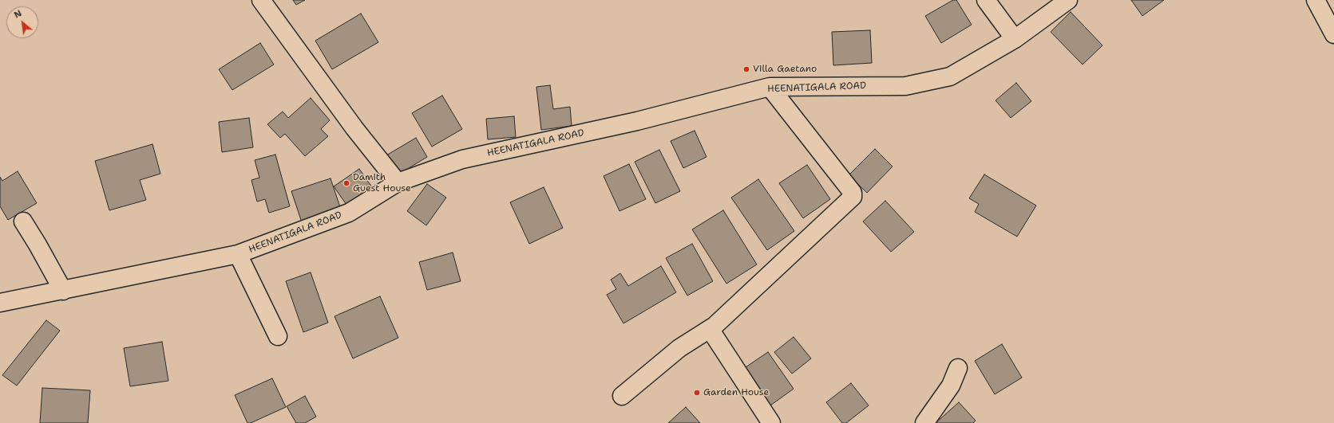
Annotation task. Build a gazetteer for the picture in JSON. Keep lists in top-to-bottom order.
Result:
{
  "streets": {
    "street": ["HEENATIGALA ROAD"]
  },
  "places": ["Villa Gaetano", "Damith Guest House", "Garden House"],
  "north": "top left"
}
